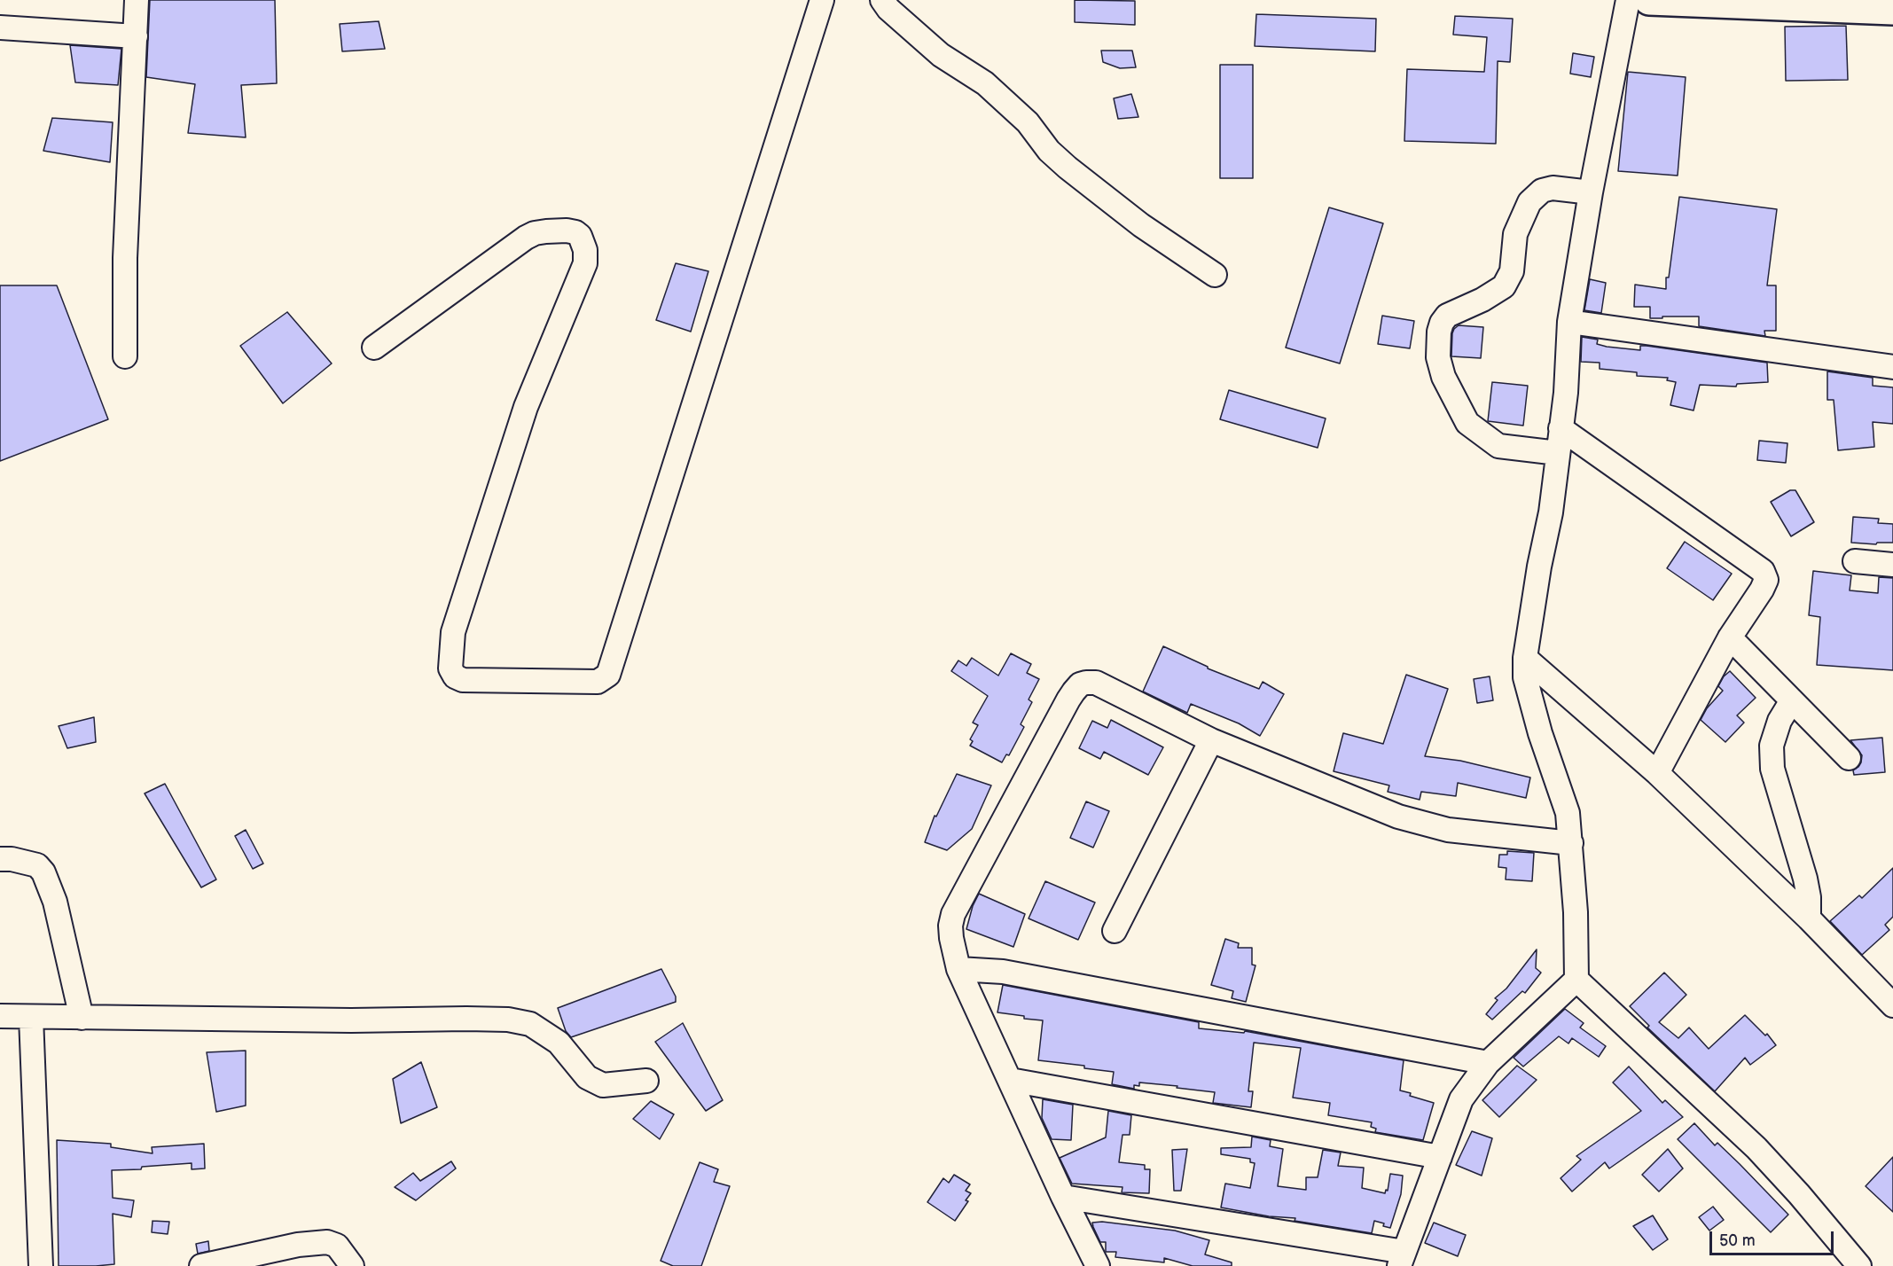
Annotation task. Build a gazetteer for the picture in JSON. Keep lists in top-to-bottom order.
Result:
{
  "scale_bar": "50 m"
}
